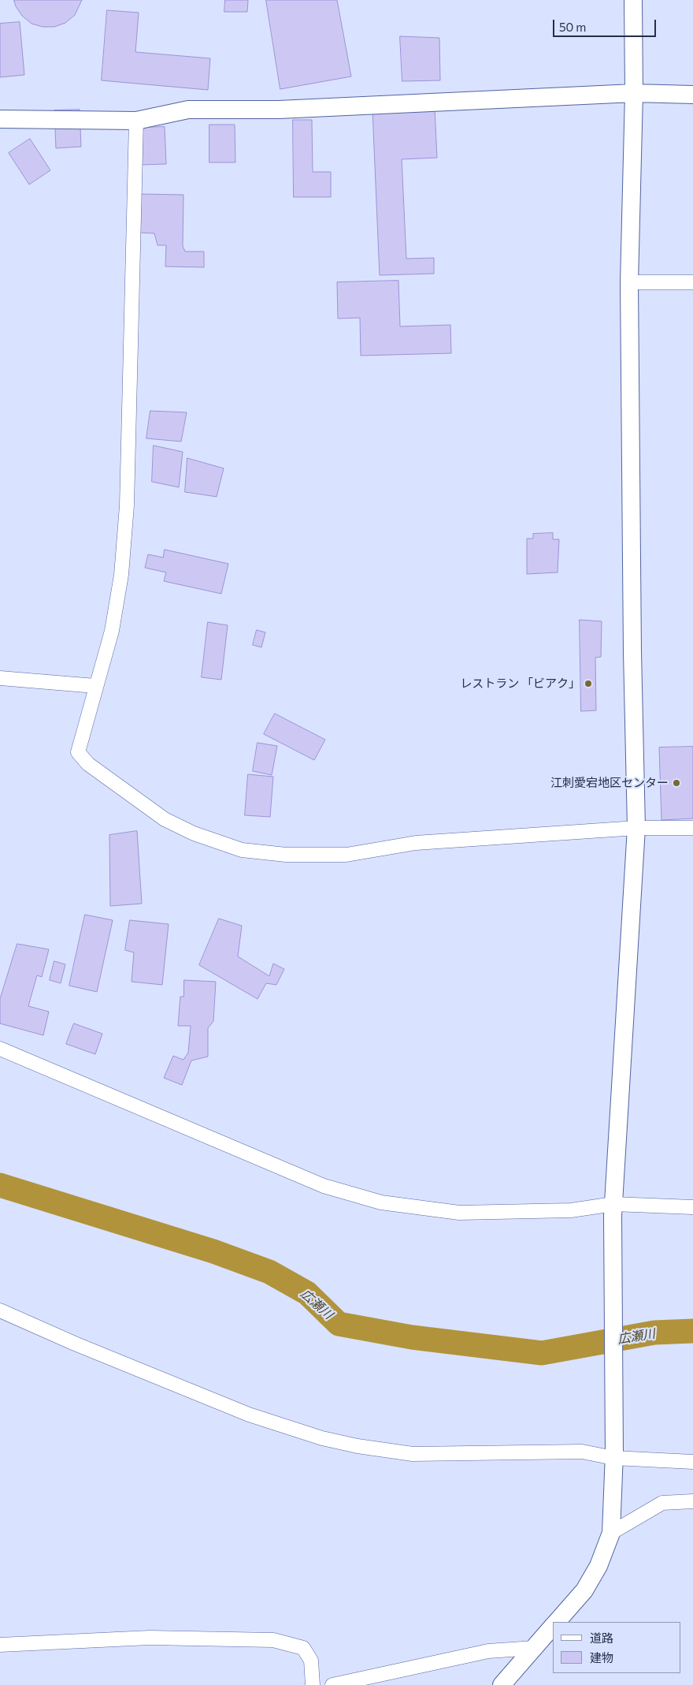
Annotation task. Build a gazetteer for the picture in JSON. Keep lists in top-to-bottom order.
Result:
{
  "water": ["広瀬川"],
  "places": ["レストラン 「ビアク」", "江刺愛宕地区センター"],
  "legend": ["道路", "建物"],
  "scale_bar": "50 m"
}
